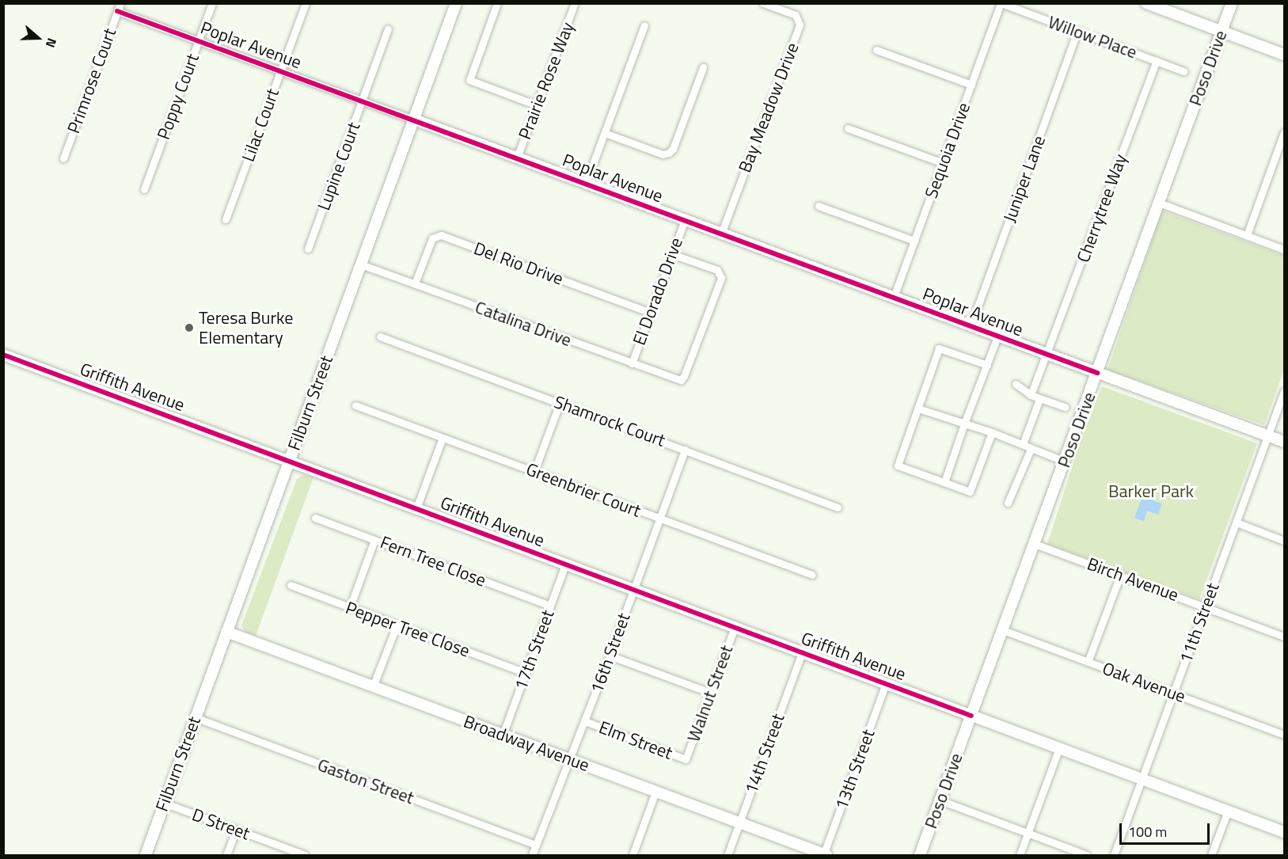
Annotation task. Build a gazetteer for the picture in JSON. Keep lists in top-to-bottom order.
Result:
{
  "streets": {
    "street": [
      "Willow Place",
      "Poplar Avenue",
      "Poso Drive",
      "Primrose Court",
      "Prairie Rose Way",
      "Poppy Court",
      "Bay Meadow Drive",
      "Lilac Court",
      "Sequoia Drive",
      "Lupine Court",
      "Juniper Lane",
      "Cherrytree Way",
      "Del Rio Drive",
      "El Dorado Drive",
      "Catalina Drive",
      "Griffith Avenue",
      "Filburn Street",
      "Shamrock Court",
      "Greenbrier Court",
      "Fern Tree Close",
      "Birch Avenue",
      "11th Street",
      "Pepper Tree Close",
      "17th Street",
      "16th Street",
      "Oak Avenue",
      "Walnut Street",
      "Elm Street",
      "Broadway Avenue",
      "14th Street",
      "13th Street",
      "Gaston Street",
      "D Street"
    ]
  },
  "crossings": [
    ["Willow Place", "Sequoia Drive"],
    ["Willow Place", "Juniper Lane"],
    ["Willow Place", "Cherrytree Way"],
    ["Poplar Avenue", "Poso Drive"],
    ["Poplar Avenue", "Primrose Court"],
    ["Poplar Avenue", "Prairie Rose Way"],
    ["Poplar Avenue", "Poppy Court"],
    ["Poplar Avenue", "Bay Meadow Drive"],
    ["Poplar Avenue", "Lilac Court"],
    ["Poplar Avenue", "Sequoia Drive"],
    ["Poplar Avenue", "Lupine Court"],
    ["Poplar Avenue", "Juniper Lane"],
    ["Poplar Avenue", "Cherrytree Way"],
    ["Poplar Avenue", "El Dorado Drive"],
    ["Poplar Avenue", "Filburn Street"],
    ["Poplar Avenue", "11th Street"],
    ["Poso Drive", "Griffith Avenue"],
    ["Poso Drive", "Birch Avenue"],
    ["Poso Drive", "Oak Avenue"],
    ["Del Rio Drive", "El Dorado Drive"],
    ["Del Rio Drive", "Catalina Drive"],
    ["El Dorado Drive", "Catalina Drive"],
    ["Catalina Drive", "Filburn Street"],
    ["Griffith Avenue", "Filburn Street"],
    ["Griffith Avenue", "11th Street"],
    ["Griffith Avenue", "17th Street"],
    ["Griffith Avenue", "16th Street"],
    ["Griffith Avenue", "Walnut Street"],
    ["Griffith Avenue", "14th Street"],
    ["Griffith Avenue", "13th Street"],
    ["Filburn Street", "Broadway Avenue"],
    ["Filburn Street", "Gaston Street"],
    ["Filburn Street", "D Street"],
    ["Shamrock Court", "16th Street"],
    ["Greenbrier Court", "16th Street"],
    ["Fern Tree Close", "17th Street"],
    ["Birch Avenue", "11th Street"],
    ["11th Street", "Oak Avenue"],
    ["Pepper Tree Close", "17th Street"],
    ["17th Street", "Broadway Avenue"],
    ["16th Street", "Elm Street"],
    ["16th Street", "Broadway Avenue"],
    ["16th Street", "Gaston Street"],
    ["Walnut Street", "Elm Street"],
    ["Broadway Avenue", "14th Street"],
    ["Broadway Avenue", "13th Street"]
  ],
  "parks": ["Barker Park"],
  "places": ["Teresa Burke Elementary"],
  "scale_bar": "100 m",
  "north": "right"
}
